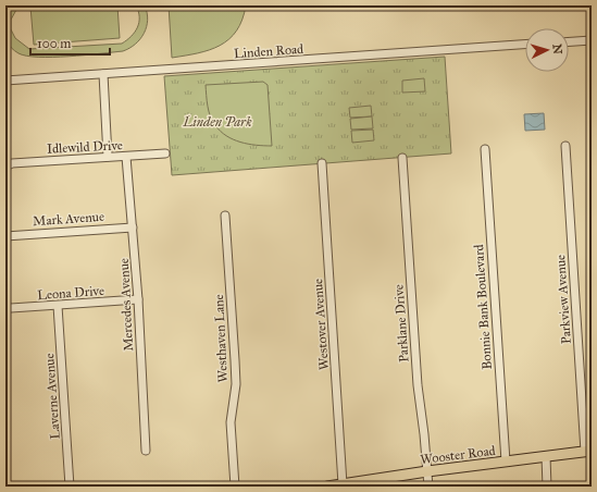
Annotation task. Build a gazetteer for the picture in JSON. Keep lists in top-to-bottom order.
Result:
{
  "streets": {
    "main road": ["Wooster Road"],
    "street": [
      "Linden Road",
      "Idlewild Drive",
      "Mark Avenue",
      "Leona Drive",
      "Parkview Avenue",
      "Mercedes Avenue",
      "Bonnie Bank Boulevard",
      "Parklane Drive",
      "Westover Avenue",
      "Westhaven Lane",
      "Laverne Avenue"
    ]
  },
  "crossings": [
    ["Idlewild Drive", "Mercedes Avenue"],
    ["Mark Avenue", "Mercedes Avenue"],
    ["Leona Drive", "Mercedes Avenue"],
    ["Leona Drive", "Laverne Avenue"],
    ["Parkview Avenue", "Wooster Road"],
    ["Bonnie Bank Boulevard", "Wooster Road"],
    ["Parklane Drive", "Wooster Road"],
    ["Westover Avenue", "Wooster Road"]
  ],
  "parks": ["Linden Park"],
  "scale_bar": "100 m",
  "north": "right"
}
